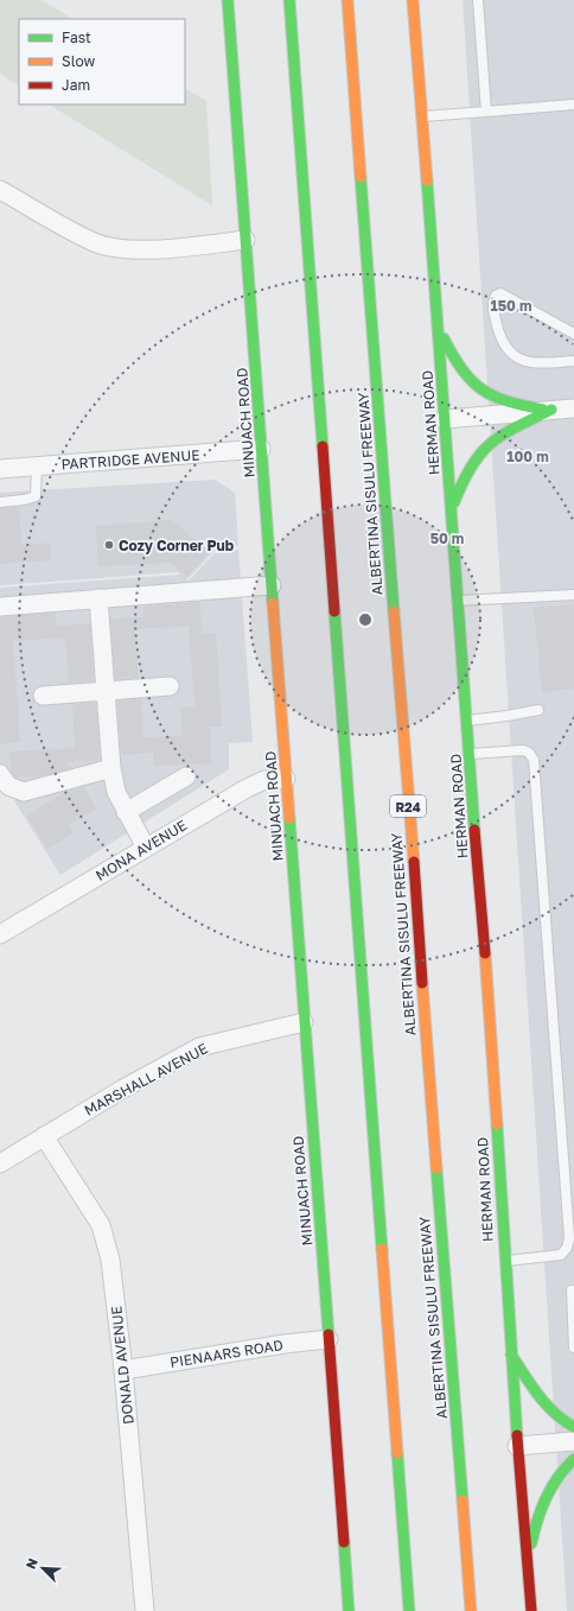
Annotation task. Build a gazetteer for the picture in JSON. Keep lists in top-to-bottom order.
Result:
{
  "streets": {
    "main road": [
      "MINUACH ROAD",
      "HERMAN ROAD",
      "ALBERTINA SISULU FREEWAY",
      "R24"
    ],
    "street": [
      "PARTRIDGE AVENUE",
      "MONA AVENUE",
      "MARSHALL AVENUE",
      "PIENAARS ROAD",
      "DONALD AVENUE"
    ]
  },
  "crossings": [
    ["MINUACH ROAD", "PARTRIDGE AVENUE"],
    ["MINUACH ROAD", "MONA AVENUE"],
    ["MINUACH ROAD", "MARSHALL AVENUE"],
    ["MINUACH ROAD", "PIENAARS ROAD"],
    ["MARSHALL AVENUE", "DONALD AVENUE"],
    ["PIENAARS ROAD", "DONALD AVENUE"]
  ],
  "places": ["Cozy Corner Pub"],
  "legend": ["Fast", "Slow", "Jam"],
  "north": "top left",
  "rings": ["150 m", "100 m", "50 m"]
}
